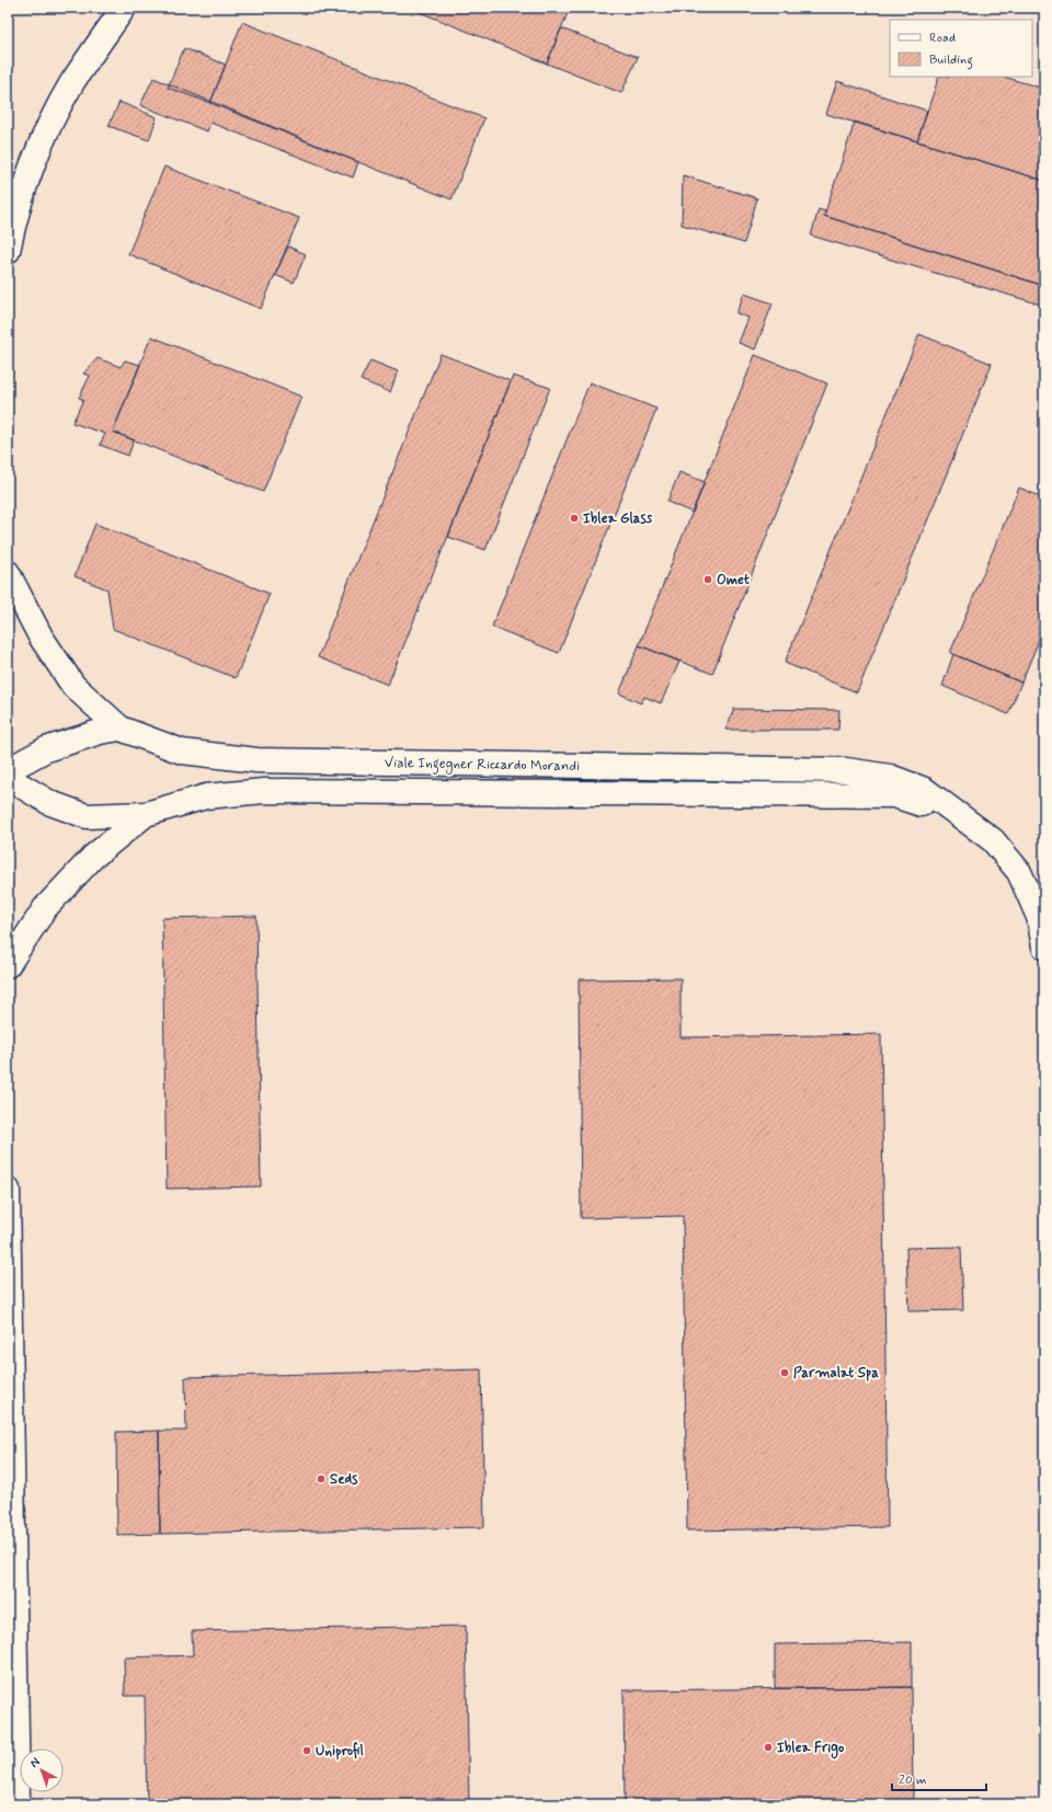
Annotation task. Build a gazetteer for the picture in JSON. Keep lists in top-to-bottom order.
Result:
{
  "streets": {
    "street": ["Viale Ingegner Riccardo Morandi"]
  },
  "places": [
    "Iblea Glass",
    "Omet",
    "Parmalat Spa",
    "Seds",
    "Iblea Frigo",
    "Uniprofil"
  ],
  "legend": ["Road", "Building"],
  "scale_bar": "20 m",
  "north": "top left"
}
